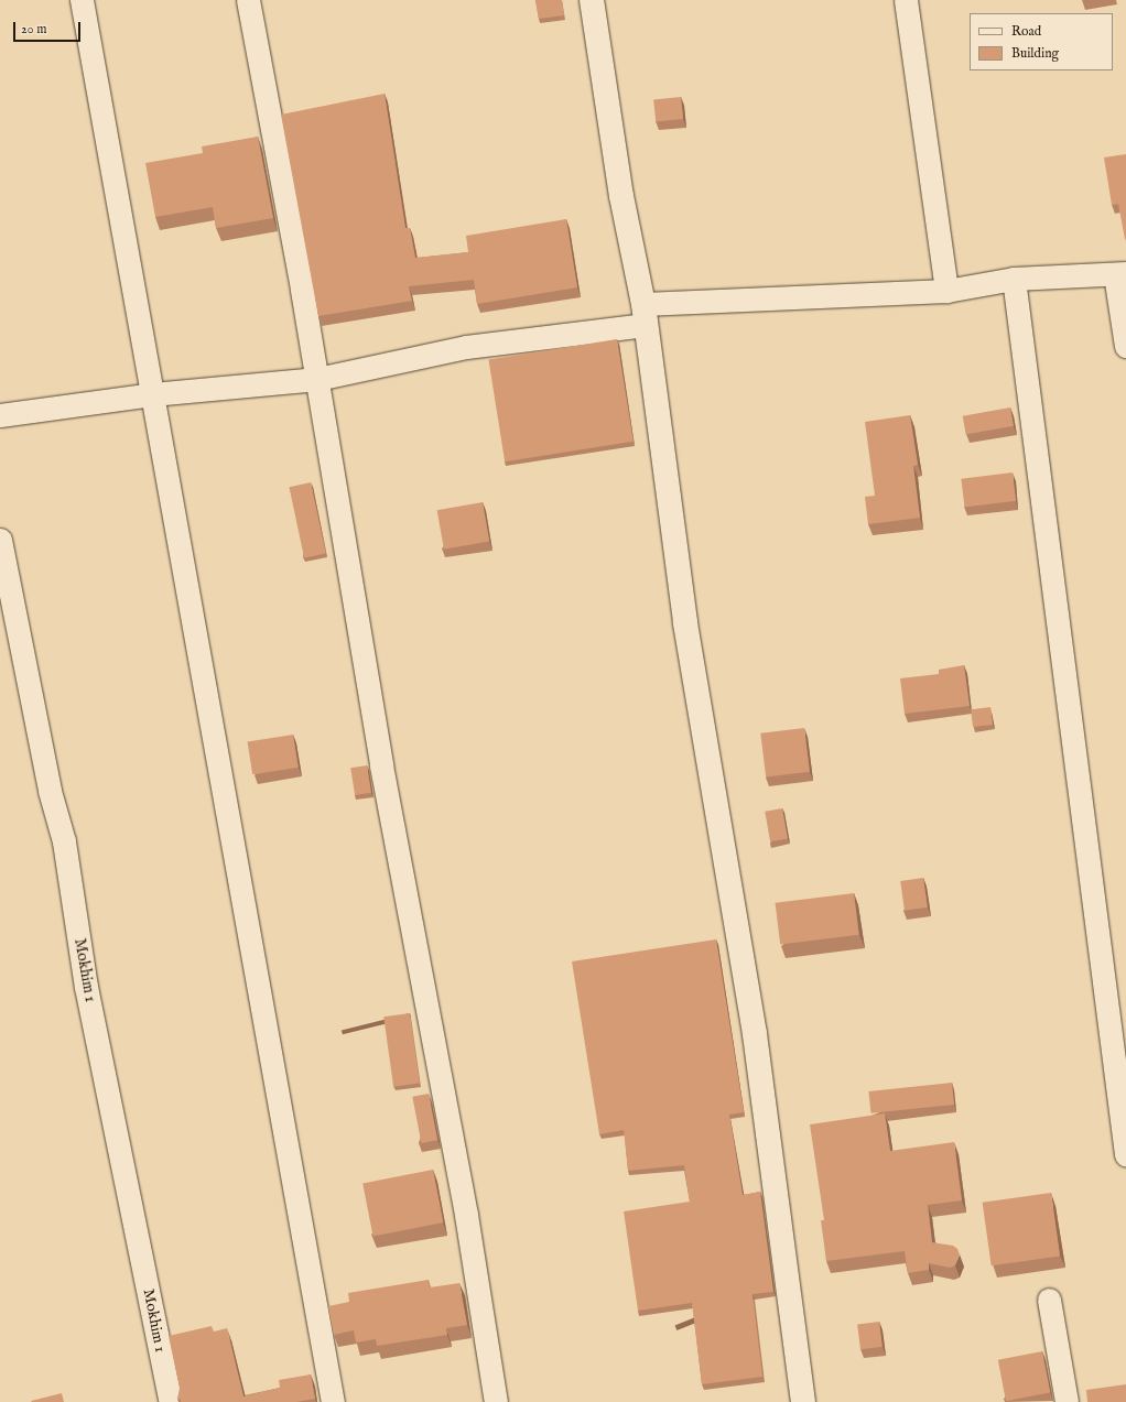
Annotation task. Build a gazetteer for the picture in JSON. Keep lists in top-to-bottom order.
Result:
{
  "streets": {
    "street": ["Mokhim 1"]
  },
  "legend": ["Road", "Building"],
  "scale_bar": "20 m"
}
